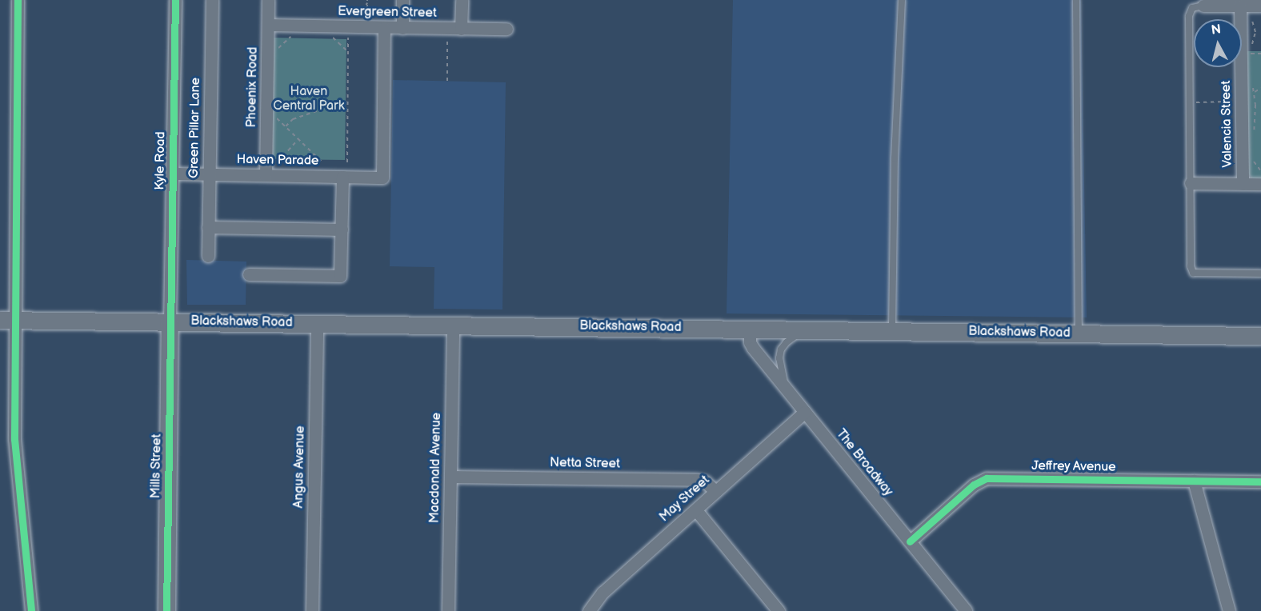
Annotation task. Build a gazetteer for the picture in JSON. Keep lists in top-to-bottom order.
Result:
{
  "streets": {
    "main road": ["Blackshaws Road", "Mills Street"],
    "street": [
      "Evergreen Street",
      "Phoenix Road",
      "Valencia Street",
      "Green Pillar Lane",
      "Kyle Road",
      "Haven Parade",
      "The Broadway",
      "Netta Street",
      "Angus Avenue",
      "Jeffrey Avenue",
      "Macdonald Avenue",
      "May Street"
    ]
  },
  "crossings": [
    ["Evergreen Street", "Phoenix Road"],
    ["Evergreen Street", "Haven Parade"],
    ["Phoenix Road", "Haven Parade"],
    ["Green Pillar Lane", "Haven Parade"],
    ["Kyle Road", "Haven Parade"],
    ["Kyle Road", "Blackshaws Road"],
    ["Kyle Road", "Mills Street"],
    ["Blackshaws Road", "The Broadway"],
    ["Blackshaws Road", "Mills Street"],
    ["Blackshaws Road", "Angus Avenue"],
    ["Blackshaws Road", "Macdonald Avenue"],
    ["The Broadway", "Jeffrey Avenue"],
    ["The Broadway", "May Street"],
    ["Netta Street", "Macdonald Avenue"],
    ["Netta Street", "May Street"]
  ],
  "parks": ["Haven Central Park"],
  "north": "top"
}
